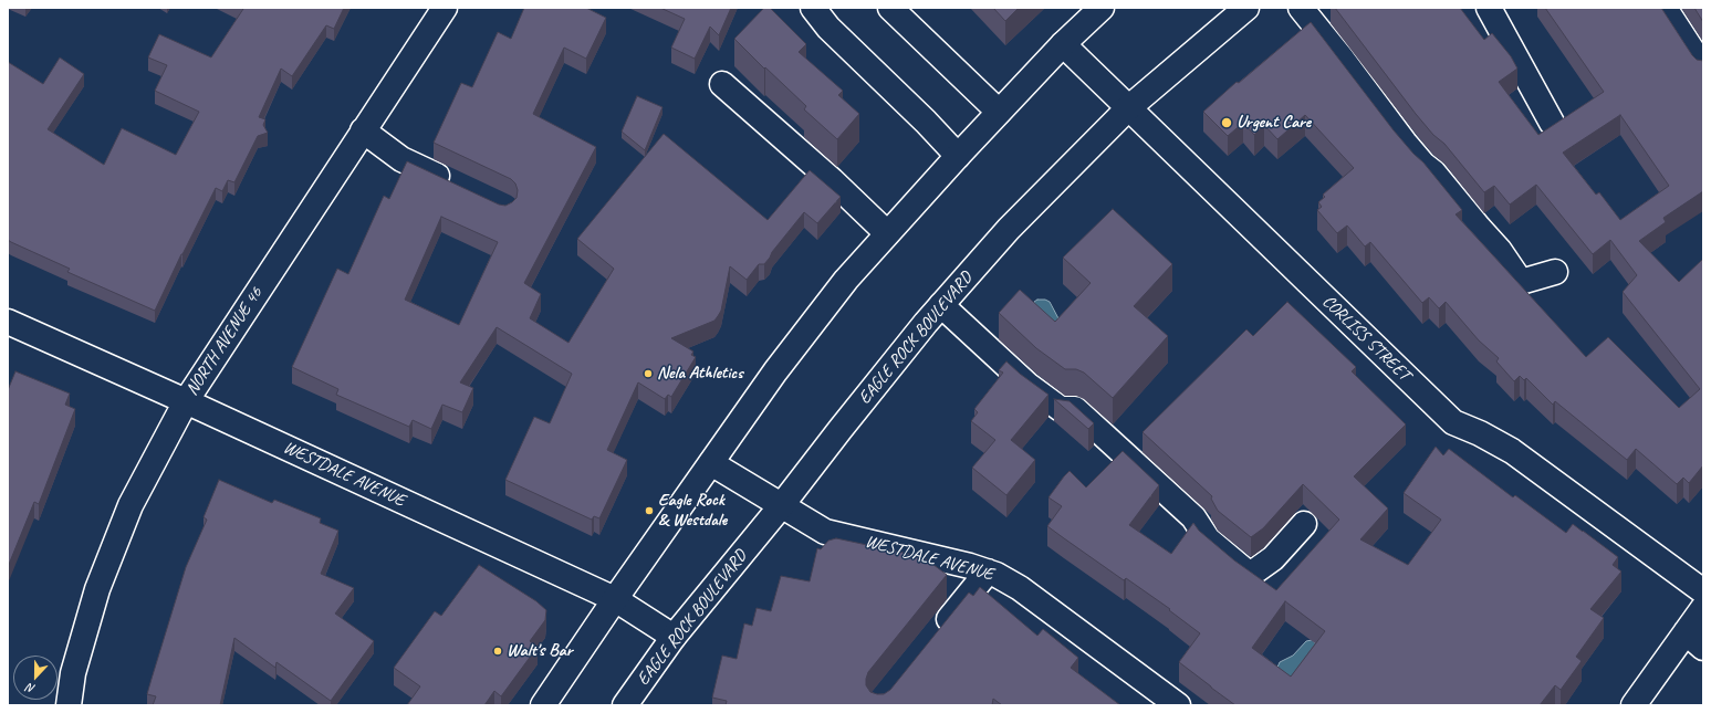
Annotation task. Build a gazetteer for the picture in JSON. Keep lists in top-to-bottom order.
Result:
{
  "streets": {
    "street": [
      "EAGLE ROCK BOULEVARD",
      "CORLISS STREET",
      "NORTH AVENUE 46",
      "WESTDALE AVENUE"
    ]
  },
  "crossings": [
    ["EAGLE ROCK BOULEVARD", "CORLISS STREET"],
    ["EAGLE ROCK BOULEVARD", "WESTDALE AVENUE"],
    ["NORTH AVENUE 46", "WESTDALE AVENUE"]
  ],
  "places": [
    "Urgent Care",
    "Nela Athletics",
    "Eagle Rock & Westdale",
    "Walt's Bar"
  ],
  "north": "bottom"
}
